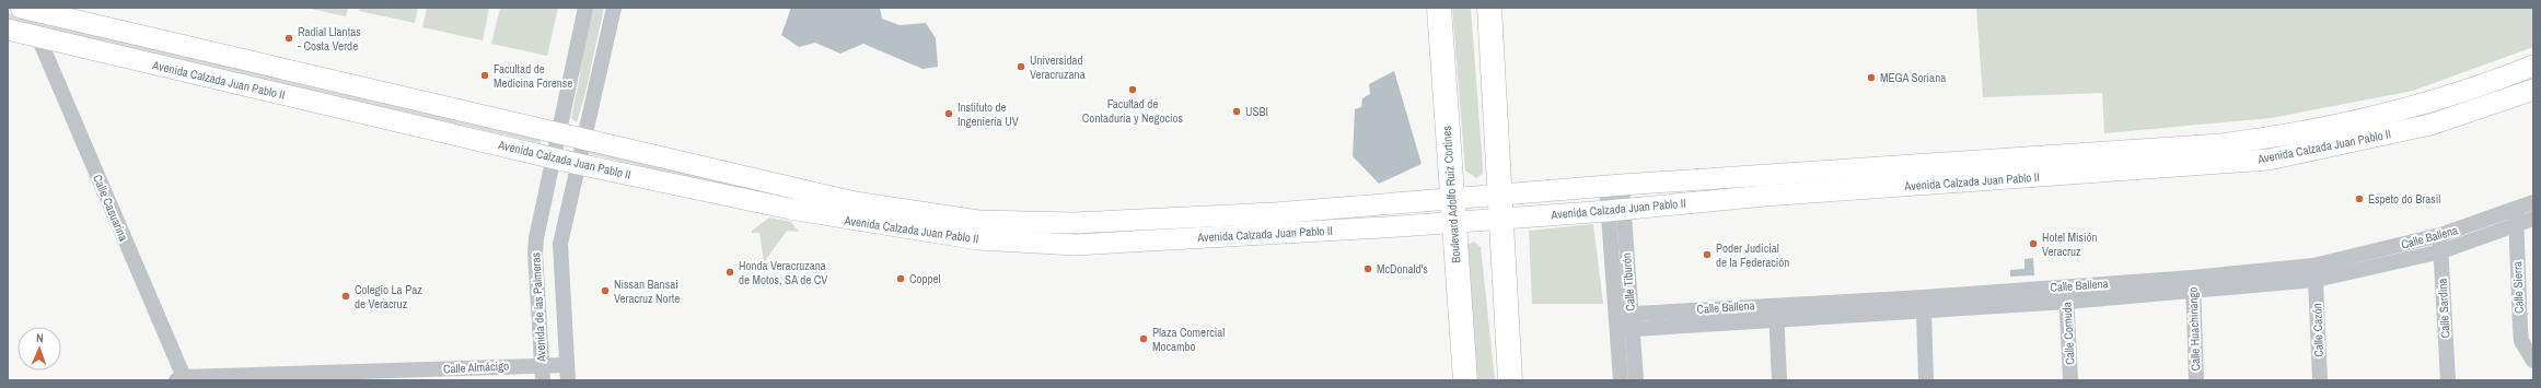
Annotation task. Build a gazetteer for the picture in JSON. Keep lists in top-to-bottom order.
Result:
{
  "streets": {
    "main road": ["Avenida Calzada Juan Pablo II", "Boulevard Adolfo Ruiz Cortines"],
    "street": [
      "Calle Casuarina",
      "Calle Ballena",
      "Calle Tiburón",
      "Calle Sierra",
      "Avenida de las Palmeras",
      "Calle Sardina",
      "Calle Huachinango",
      "Calle Cazón",
      "Calle Cornuda",
      "Calle Almácigo"
    ]
  },
  "crossings": [
    ["Avenida Calzada Juan Pablo II", "Boulevard Adolfo Ruiz Cortines"],
    ["Avenida Calzada Juan Pablo II", "Calle Casuarina"],
    ["Avenida Calzada Juan Pablo II", "Calle Tiburón"],
    ["Avenida Calzada Juan Pablo II", "Avenida de las Palmeras"],
    ["Calle Casuarina", "Calle Almácigo"],
    ["Calle Ballena", "Calle Tiburón"],
    ["Calle Ballena", "Calle Sierra"],
    ["Calle Ballena", "Calle Sardina"],
    ["Calle Ballena", "Calle Huachinango"],
    ["Calle Ballena", "Calle Cazón"],
    ["Calle Ballena", "Calle Cornuda"],
    ["Avenida de las Palmeras", "Calle Almácigo"]
  ],
  "places": [
    "Radial Llantas - Costa Verde",
    "Universidad Veracruzana",
    "Facultad de Medicina Forense",
    "MEGA Soriana",
    "Facultad de Contaduría y Negocios",
    "USBI",
    "Instituto de Ingeniería UV",
    "Espeto do Brasil",
    "Hotel Misión Veracruz",
    "Poder Judicial de la Federación",
    "McDonald's",
    "Honda Veracruzana de Motos, SA de CV",
    "Coppel",
    "Nissan Bansai Veracruz Norte",
    "Colegio La Paz de Veracruz",
    "Plaza Comercial Mocambo"
  ],
  "north": "top"
}
